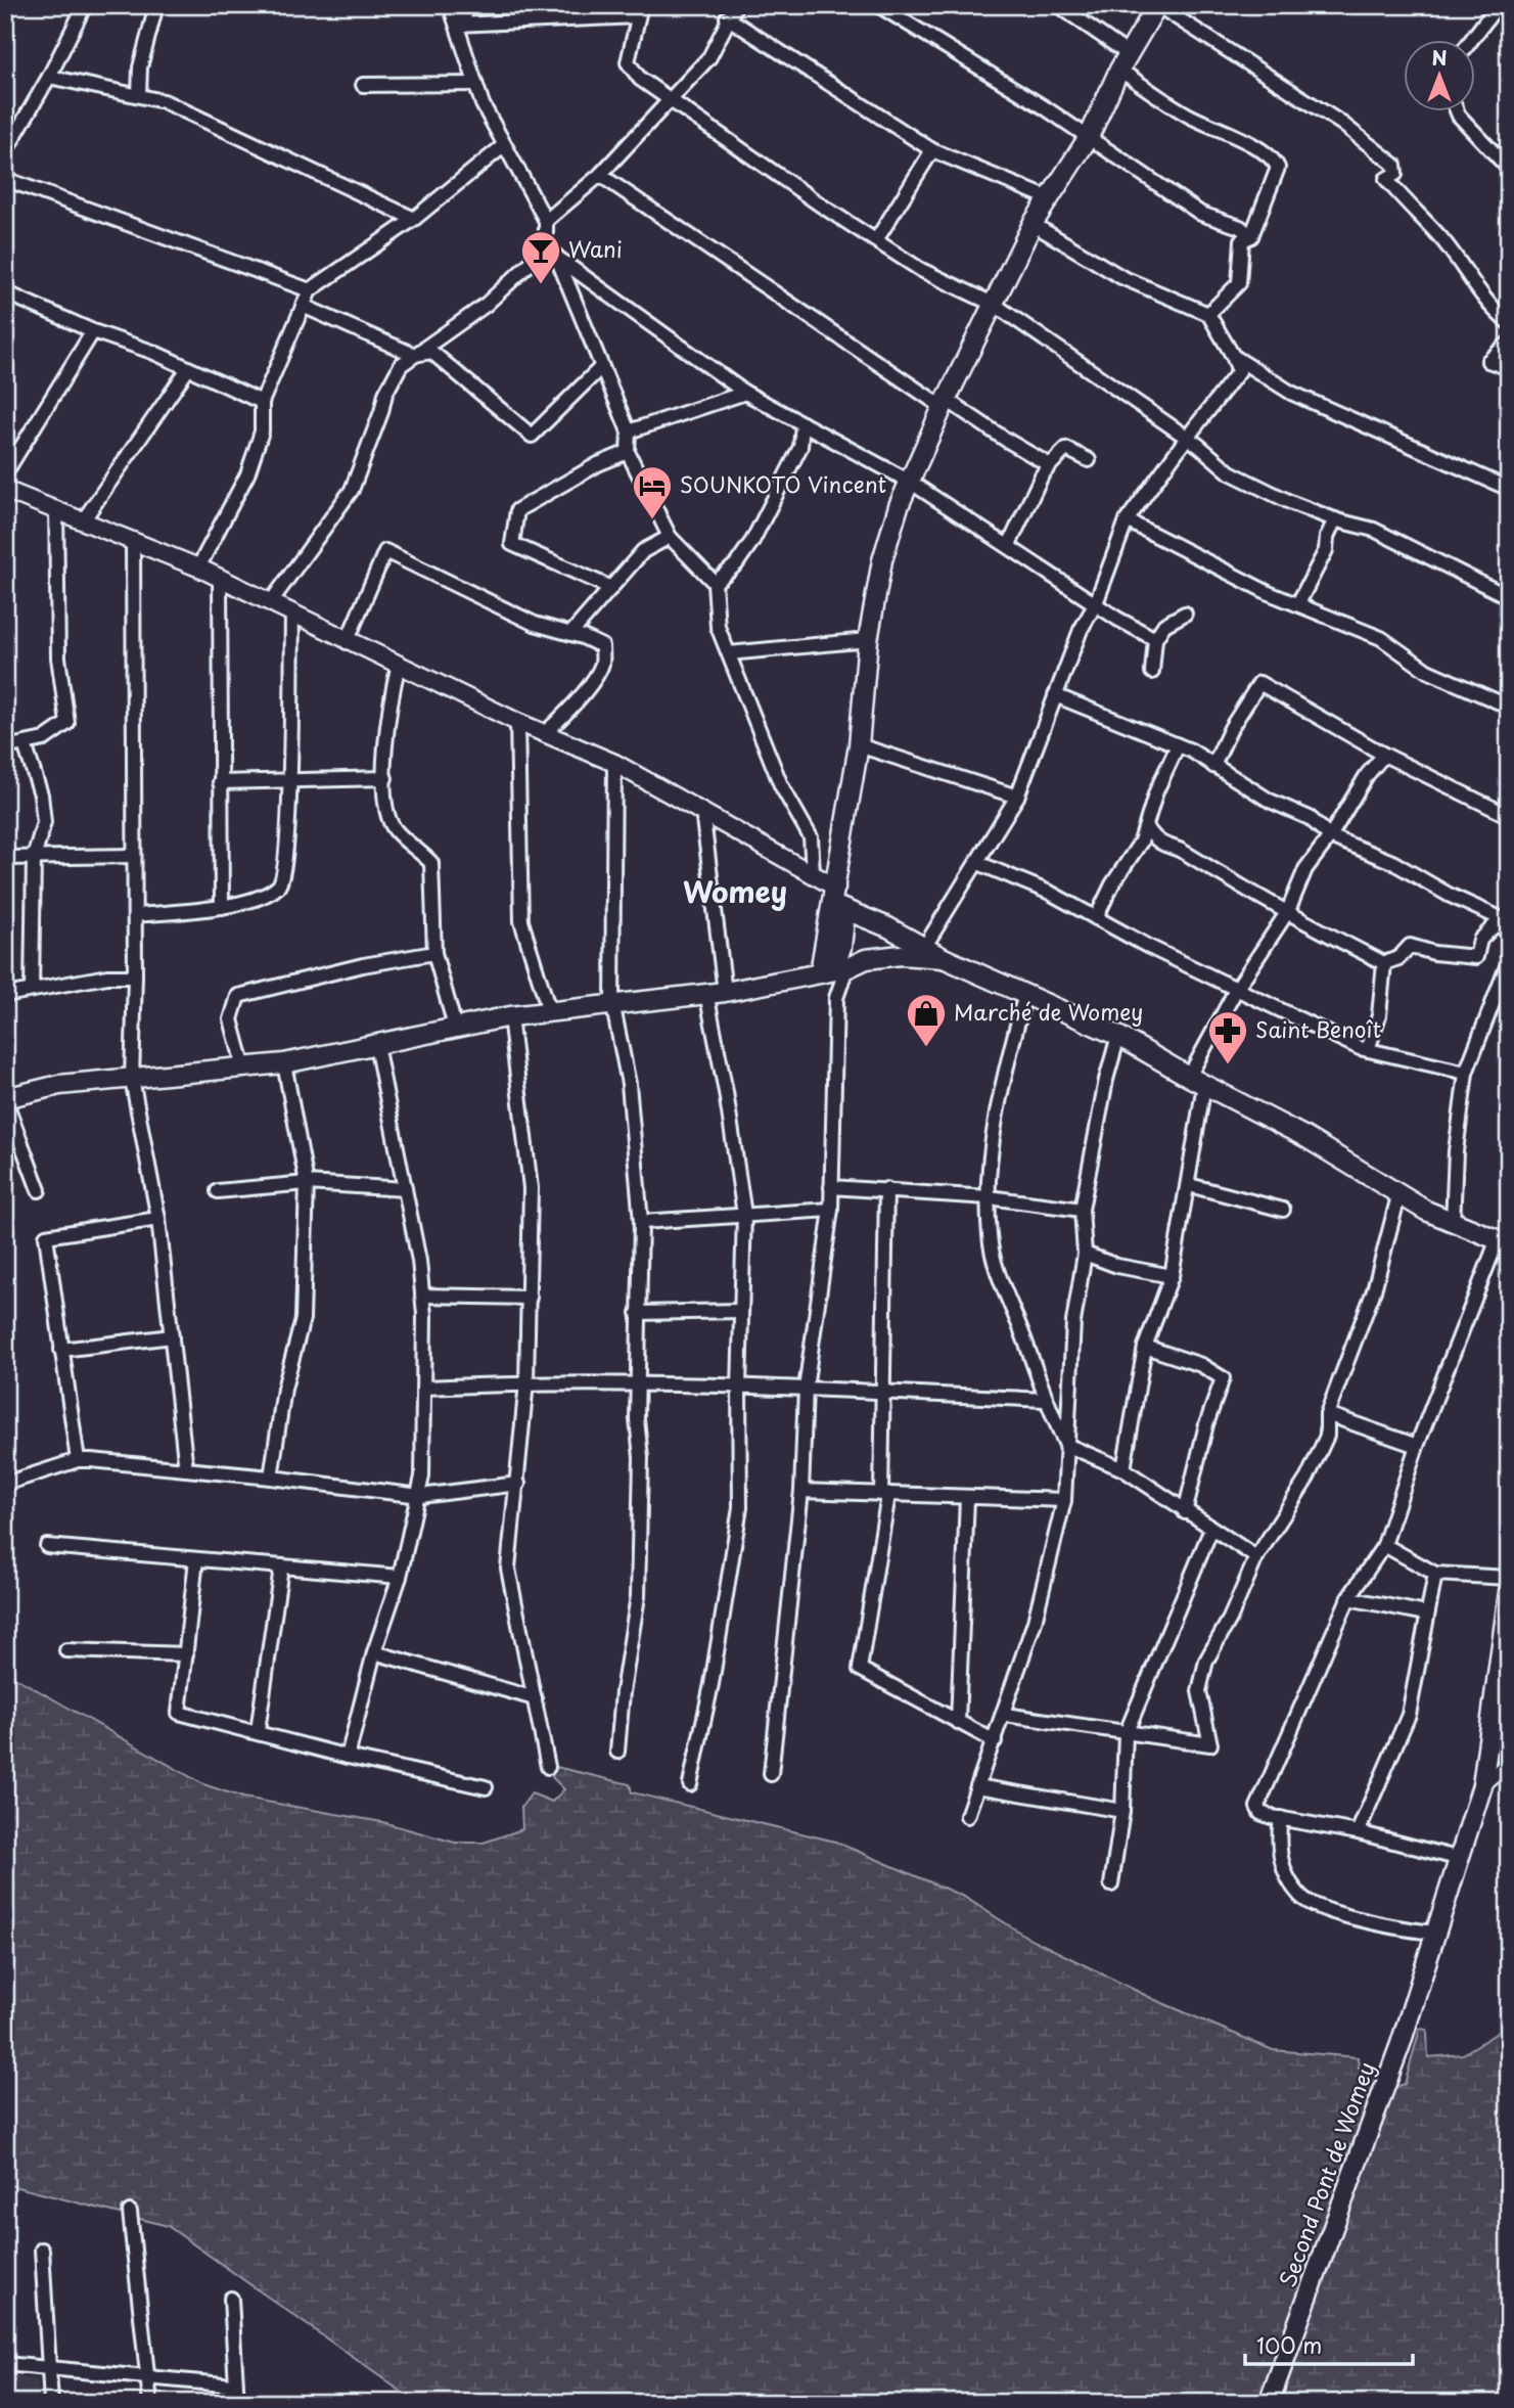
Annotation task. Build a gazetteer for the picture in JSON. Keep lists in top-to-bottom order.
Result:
{
  "streets": {
    "main road": ["Second Pont de Womey"]
  },
  "districts": ["Womey"],
  "places": {
    "bar": ["Wani"],
    "hotel": ["SOUNKOTO Vincent"],
    "shop": ["Marché de Womey"],
    "pharmacy": ["Saint Benoît"]
  },
  "scale_bar": "100 m",
  "north": "top"
}
